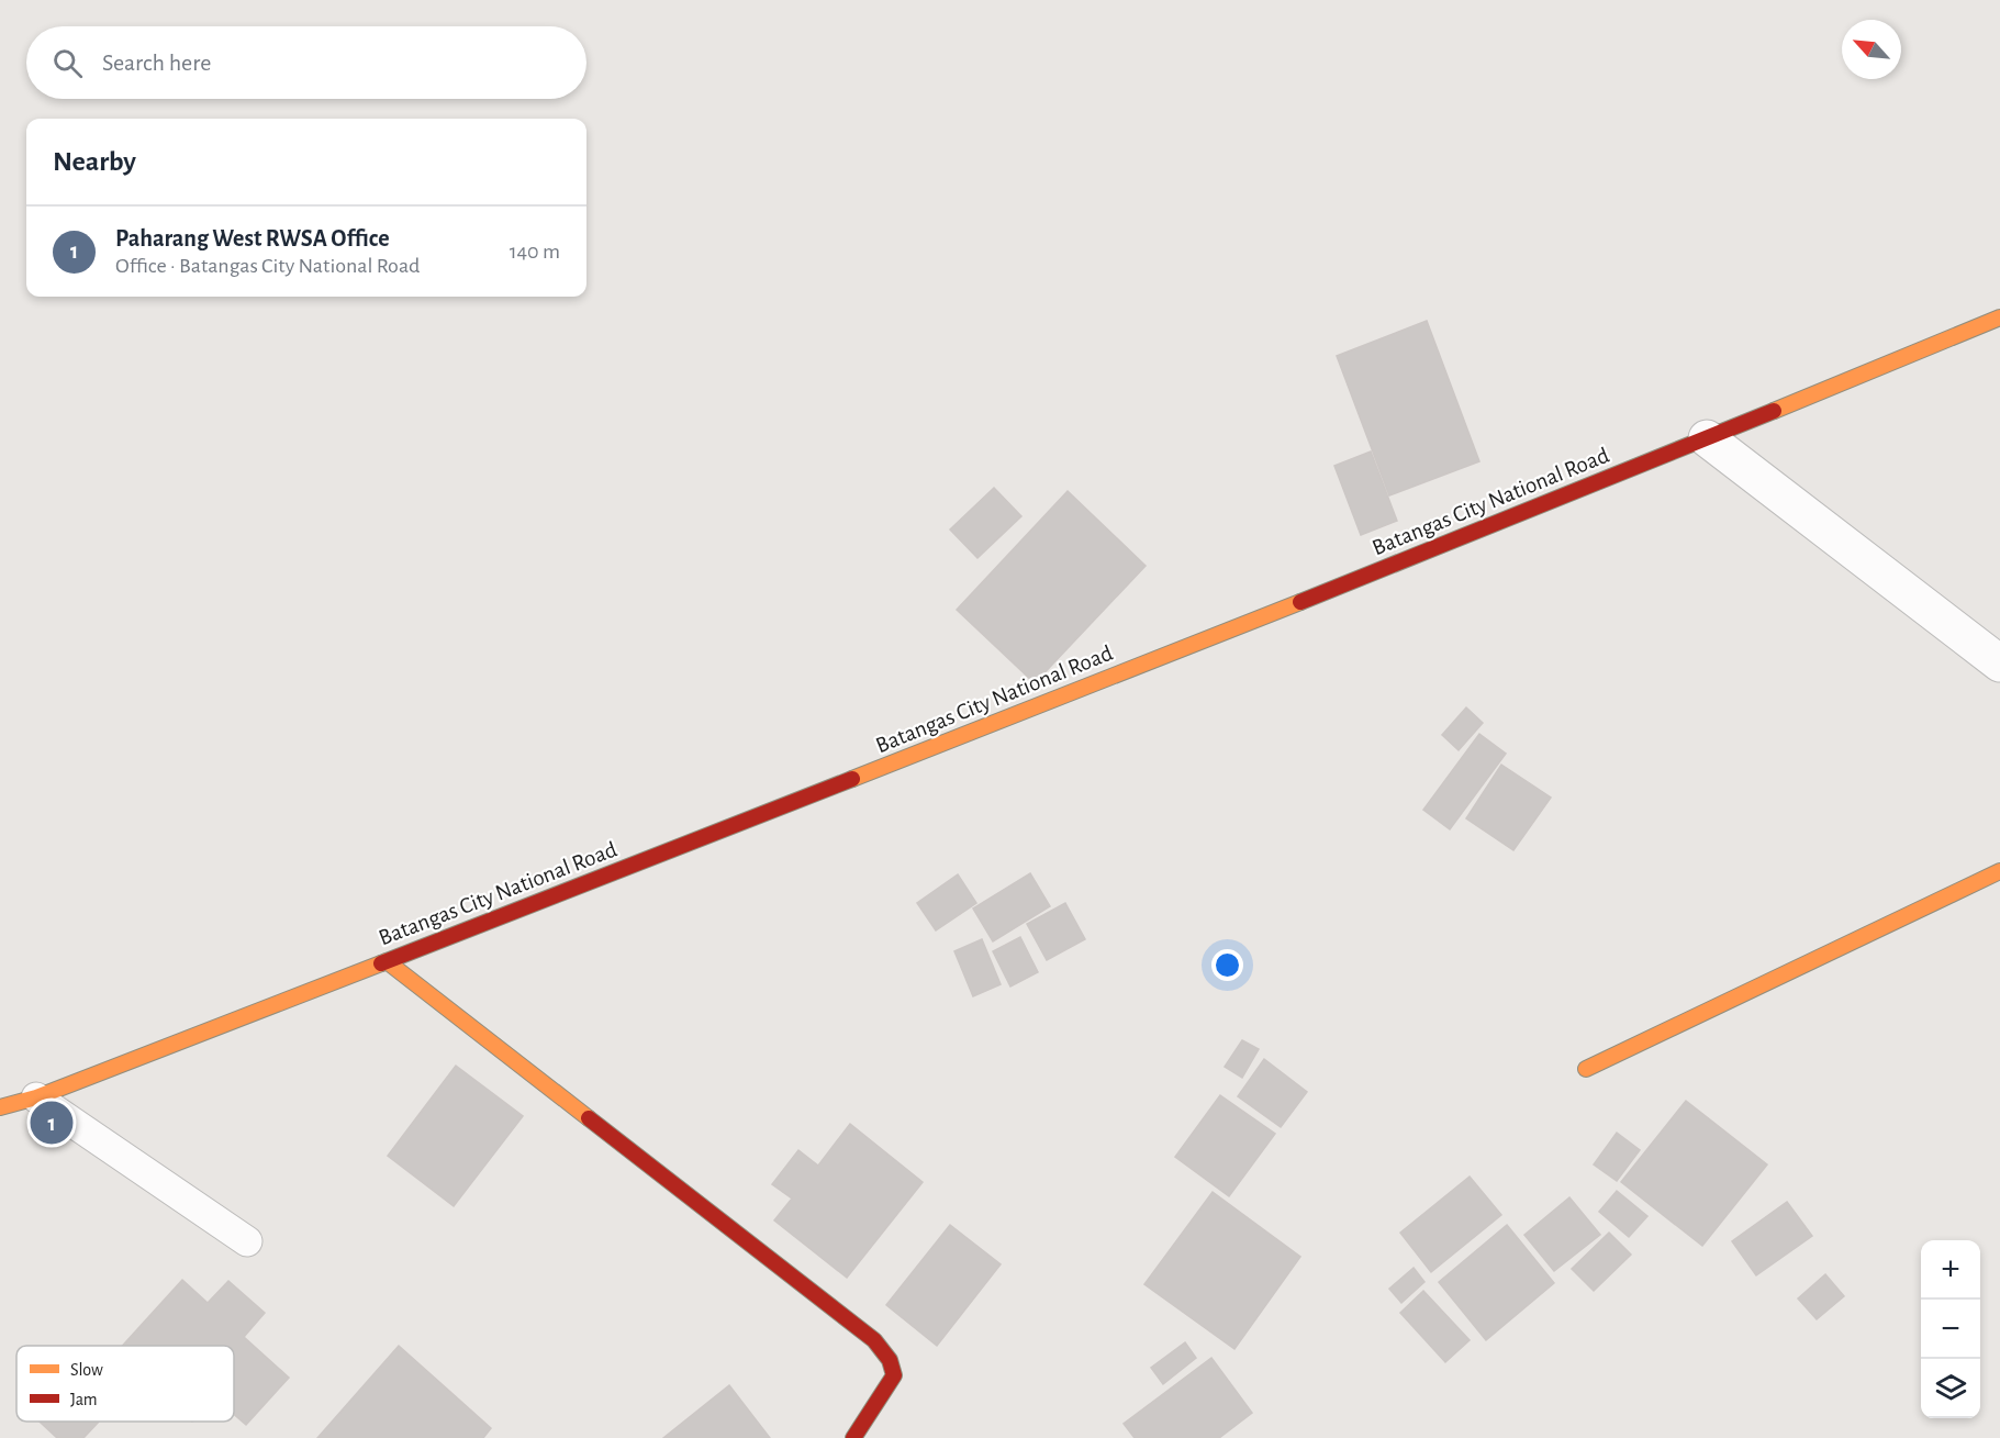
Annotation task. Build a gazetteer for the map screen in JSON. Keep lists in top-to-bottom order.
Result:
{
  "streets": {
    "street": ["Batangas City National Road"]
  },
  "legend": ["Slow", "Jam"],
  "north": "top left",
  "page": {
    "search": "Search here",
    "heading": "Nearby",
    "list": [
      {
        "mark": "1",
        "name": "Paharang West RWSA Office",
        "note": "Office · Batangas City National Road",
        "value": "140 m"
      }
    ],
    "pins": "1",
    "map_buttons": ["+", "−"]
  }
}
